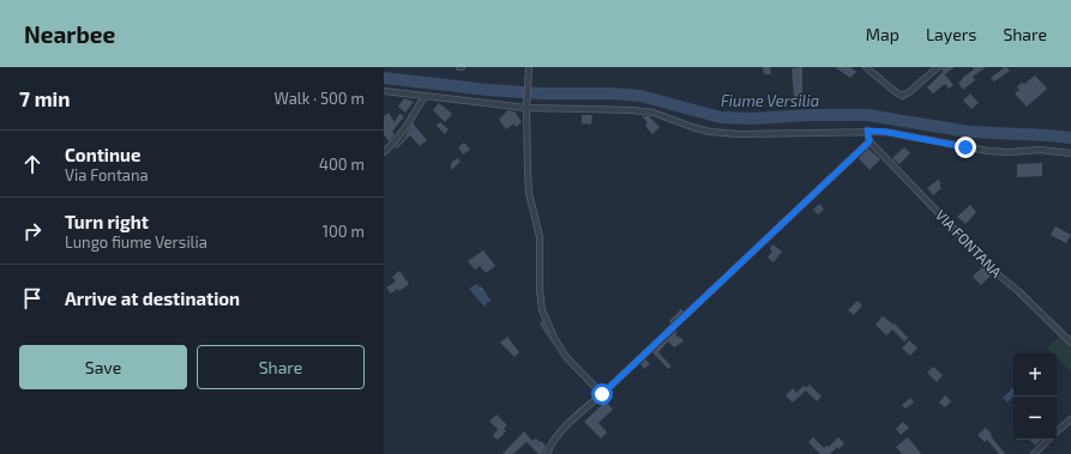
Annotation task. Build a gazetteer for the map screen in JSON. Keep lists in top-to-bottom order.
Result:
{
  "streets": {
    "street": ["VIA FONTANA"]
  },
  "water": ["Fiume Versilia"],
  "page": {
    "header": "Nearbee",
    "nav": ["Map", "Layers", "Share"],
    "heading": ["7 min", "Walk · 500 m"],
    "list": [
      ["Continue", "Via Fontana", "400 m"],
      ["Turn right", "Lungo fiume Versilia", "100 m"],
      "Arrive at destination"
    ],
    "buttons": ["Save", "Share"],
    "map_buttons": ["+", "−"]
  }
}
